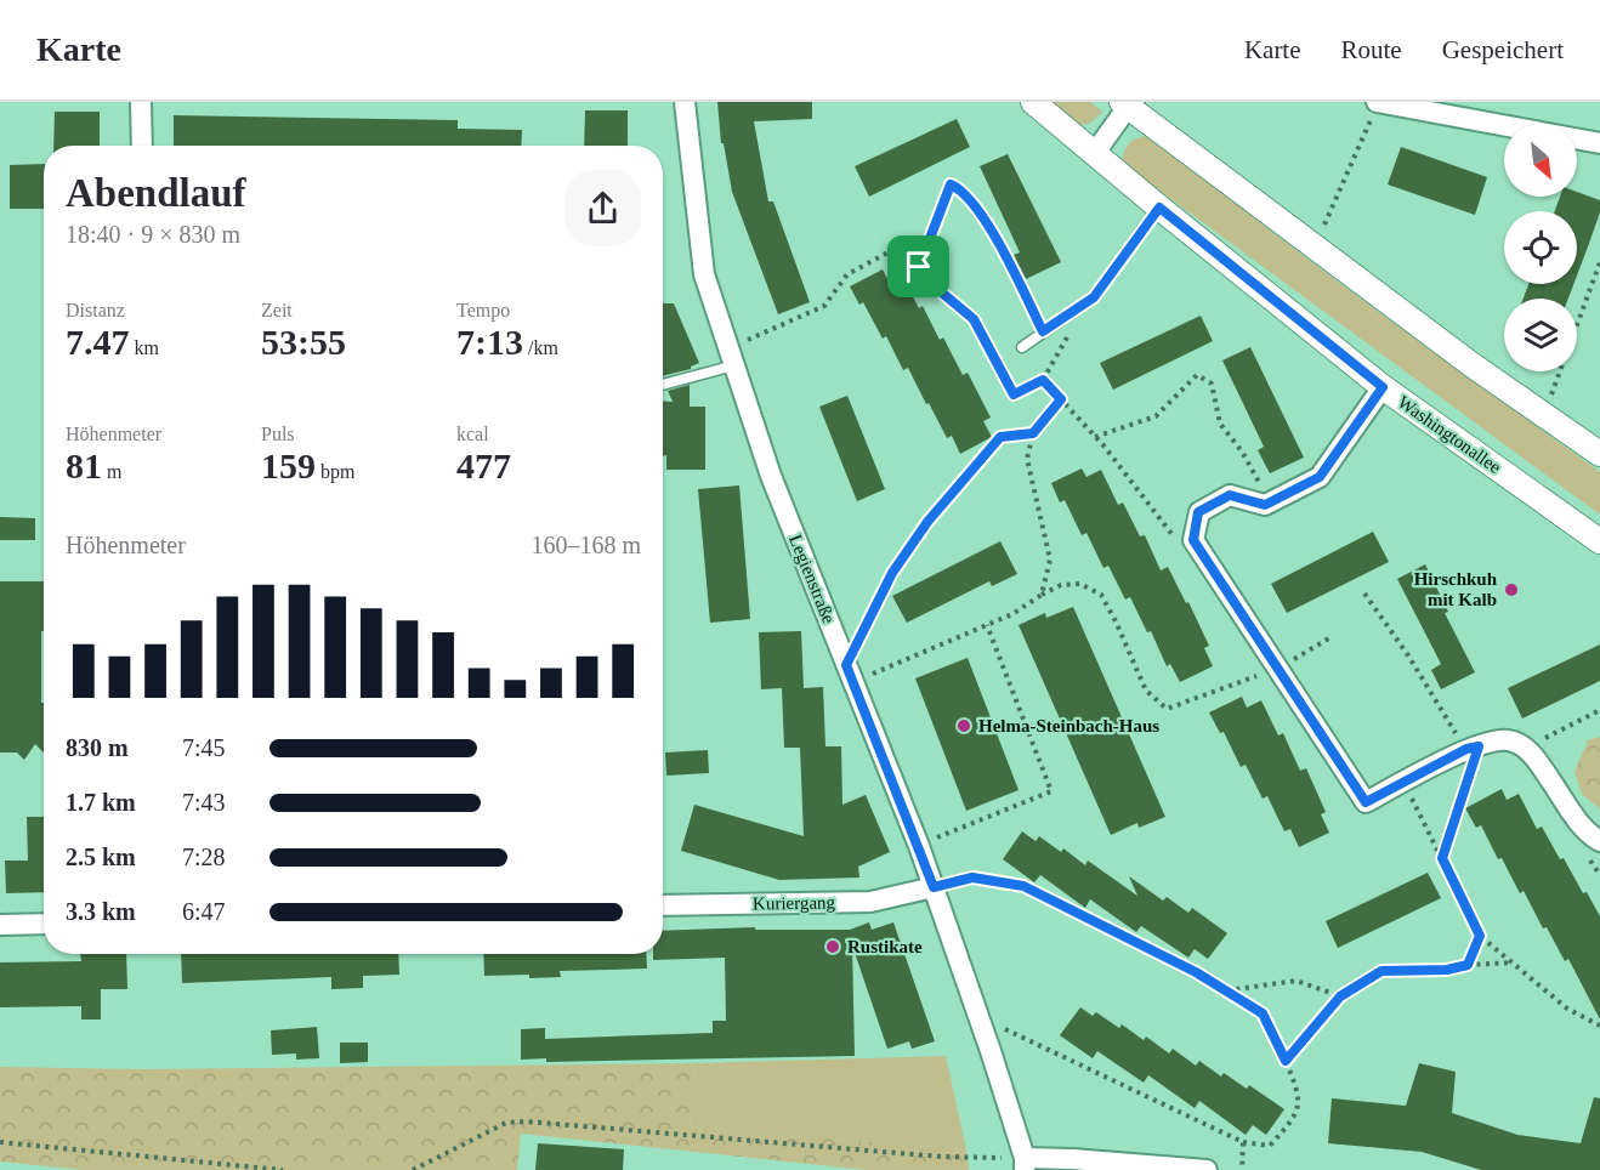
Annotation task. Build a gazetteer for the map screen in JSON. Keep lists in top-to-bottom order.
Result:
{
  "streets": {
    "street": ["Washingtonallee", "Legienstraße", "Kuriergang"]
  },
  "crossings": [
    ["Legienstraße", "Kuriergang"]
  ],
  "places": ["Hirschkuh mit Kalb", "Helma-Steinbach-Haus", "Rustikate"],
  "north": "bottom right",
  "page": {
    "header": "Karte",
    "nav": ["Karte", "Route", "Gespeichert"],
    "heading": ["Abendlauf", "18:40 · 9 × 830 m"],
    "stats": [
      ["Distanz", "7.47 km"],
      ["Zeit", "53:55"],
      ["Tempo", "7:13 /km"],
      ["Höhenmeter", "81 m"],
      ["Puls", "159 bpm"],
      ["kcal", "477"]
    ],
    "chart": ["Höhenmeter", "160–168 m"],
    "list": [
      {
        "name": "830 m",
        "note": "7:45"
      },
      {
        "name": "1.7 km",
        "note": "7:43"
      },
      {
        "name": "2.5 km",
        "note": "7:28"
      },
      {
        "name": "3.3 km",
        "note": "6:47"
      }
    ]
  }
}
